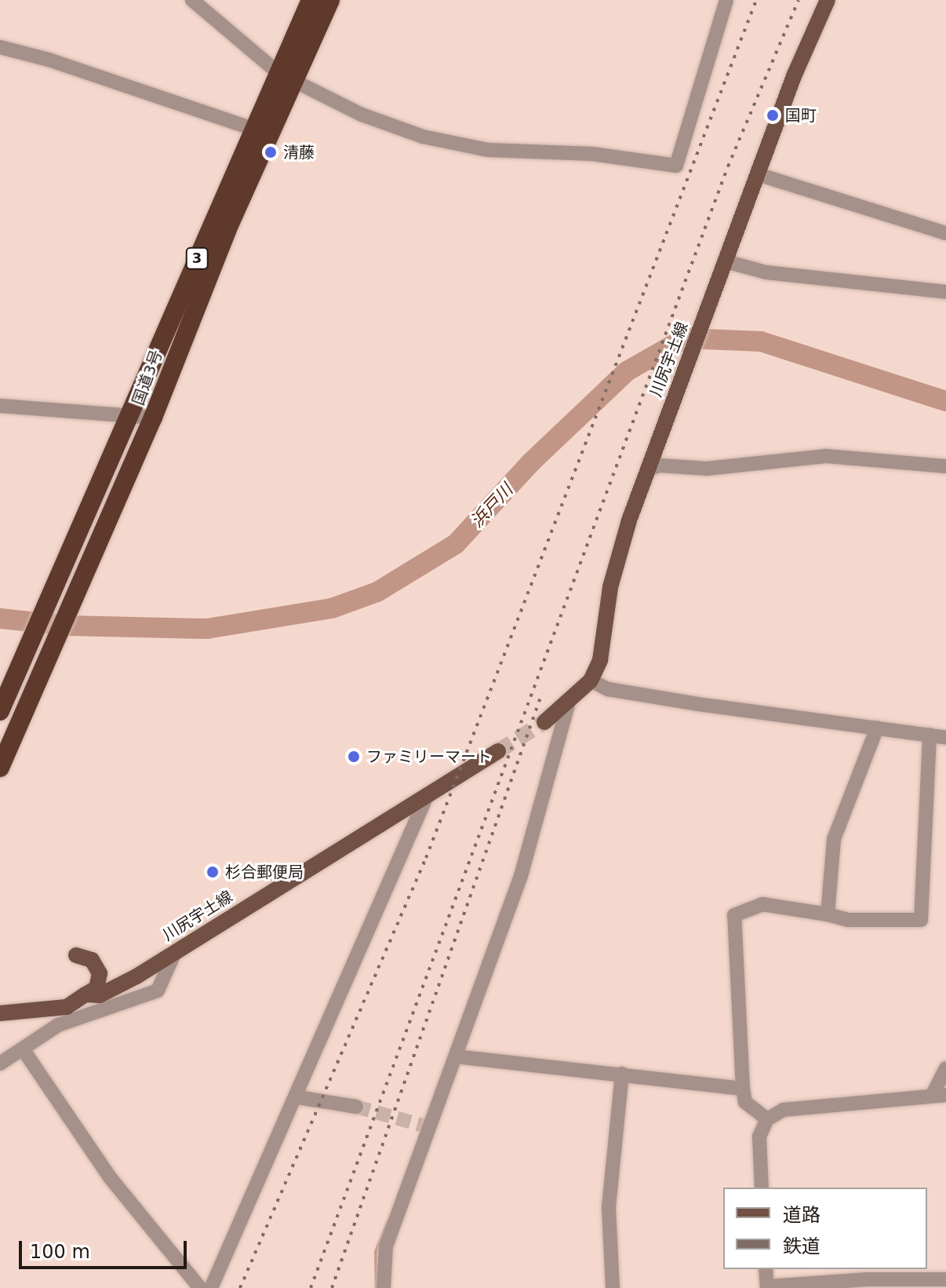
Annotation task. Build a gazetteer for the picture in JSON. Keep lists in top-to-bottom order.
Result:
{
  "streets": {
    "highway": ["3", "国道3号"],
    "main road": ["川尻宇土線"]
  },
  "water": ["浜戸川"],
  "places": [
    "国町",
    "清藤",
    "ファミリーマート",
    "杉合郵便局"
  ],
  "legend": ["道路", "鉄道"],
  "scale_bar": "100 m"
}
